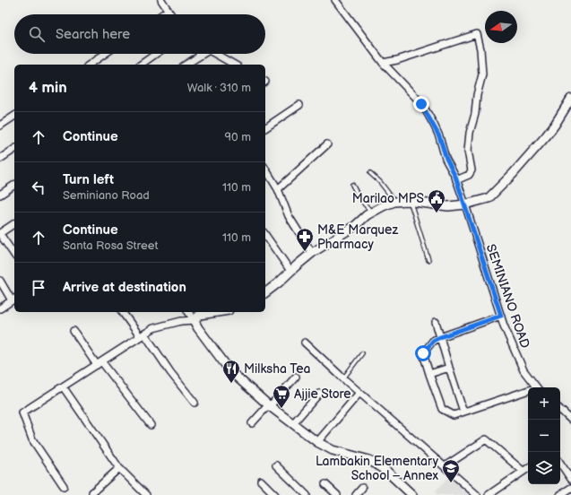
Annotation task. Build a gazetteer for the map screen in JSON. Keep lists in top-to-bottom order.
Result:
{
  "streets": {
    "street": ["SEMINIANO ROAD"]
  },
  "places": {
    "public building": ["Marilao MPS"],
    "pharmacy": ["M&E Marquez Pharmacy"],
    "restaurant": ["Milksha Tea"],
    "supermarket": ["Ajjie Store"],
    "school or university": ["Lambakin Elementary School – Annex"]
  },
  "north": "left",
  "page": {
    "search": "Search here",
    "heading": ["4 min", "Walk · 310 m"],
    "list": [
      ["Continue", "90 m"],
      ["Turn left", "Seminiano Road", "110 m"],
      ["Continue", "Santa Rosa Street", "110 m"],
      "Arrive at destination"
    ],
    "map_buttons": ["+", "−"]
  }
}
